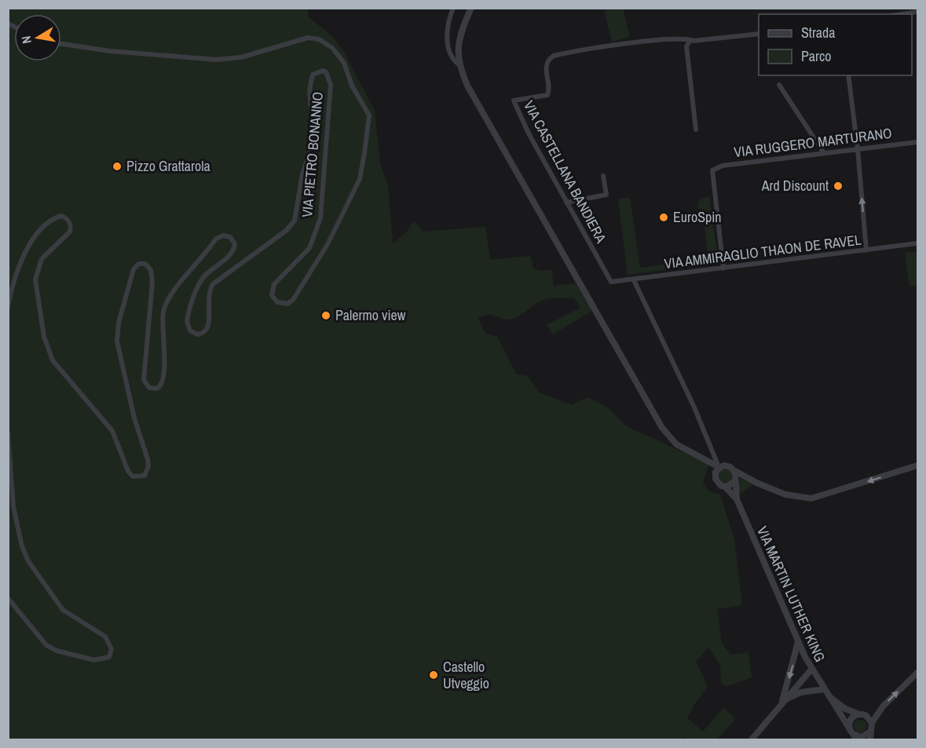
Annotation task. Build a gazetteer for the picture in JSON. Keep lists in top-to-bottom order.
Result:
{
  "streets": {
    "street": [
      "VIA RUGGERO MARTURANO",
      "VIA PIETRO BONANNO",
      "VIA CASTELLANA BANDIERA",
      "VIA AMMIRAGLIO THAON DE RAVEL",
      "VIA MARTIN LUTHER KING"
    ]
  },
  "crossings": [
    ["VIA RUGGERO MARTURANO", "VIA AMMIRAGLIO THAON DE RAVEL"],
    ["VIA CASTELLANA BANDIERA", "VIA AMMIRAGLIO THAON DE RAVEL"]
  ],
  "places": [
    "Pizzo Grattarola",
    "Ard Discount",
    "EuroSpin",
    "Palermo view",
    "Castello Utveggio"
  ],
  "legend": ["Strada", "Parco"],
  "north": "left"
}
